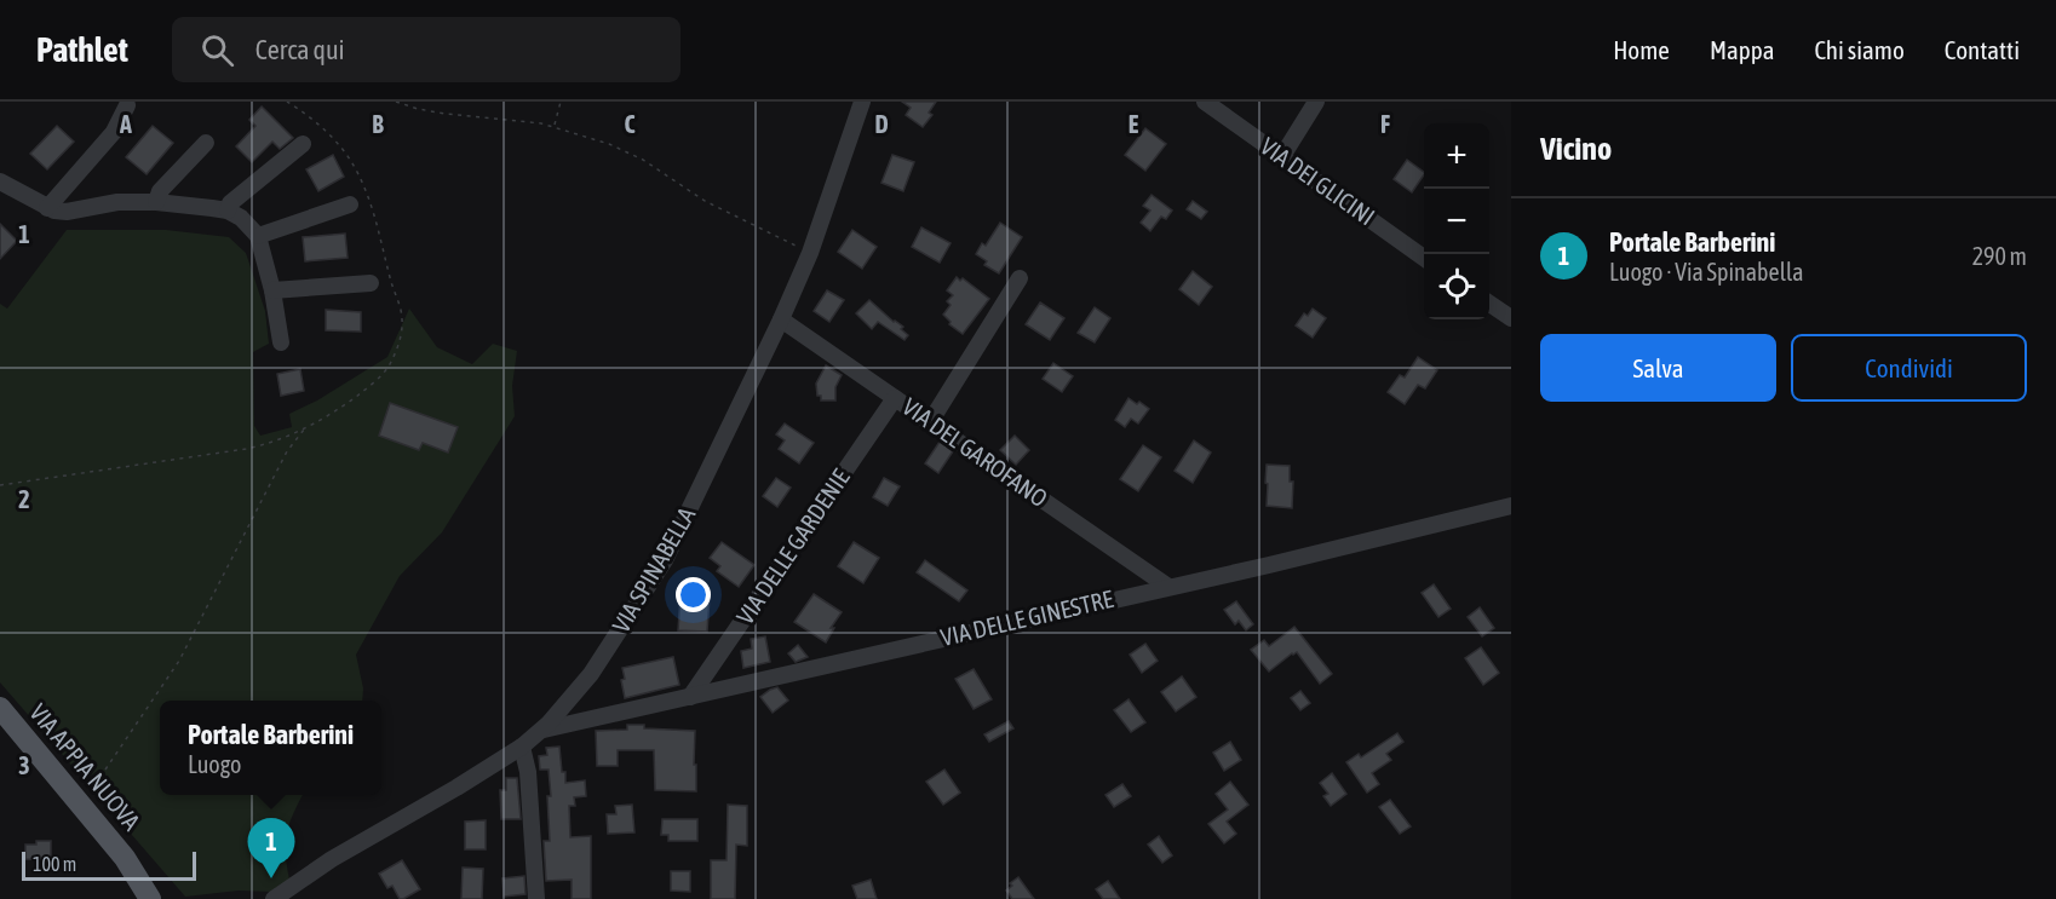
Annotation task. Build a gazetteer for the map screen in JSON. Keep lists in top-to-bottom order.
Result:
{
  "streets": {
    "main road": ["VIA APPIA NUOVA"],
    "street": [
      "VIA DEI GLICINI",
      "VIA DEL GAROFANO",
      "VIA DELLE GARDENIE",
      "VIA SPINABELLA",
      "VIA DELLE GINESTRE"
    ]
  },
  "crossings": [
    ["VIA DEL GAROFANO", "VIA DELLE GARDENIE"],
    ["VIA DEL GAROFANO", "VIA SPINABELLA"],
    ["VIA DEL GAROFANO", "VIA DELLE GINESTRE"],
    ["VIA DELLE GARDENIE", "VIA DELLE GINESTRE"],
    ["VIA SPINABELLA", "VIA DELLE GINESTRE"]
  ],
  "scale_bar": "100 m",
  "page": {
    "header": "Pathlet",
    "search": "Cerca qui",
    "nav": [
      "Home",
      "Mappa",
      "Chi siamo",
      "Contatti"
    ],
    "heading": "Vicino",
    "map_buttons": ["+", "−"],
    "list": [
      {
        "mark": "1",
        "name": "Portale Barberini",
        "note": "Luogo · Via Spinabella",
        "value": "290 m"
      }
    ],
    "buttons": ["Salva", "Condividi"],
    "popup": ["Portale Barberini", "Luogo"],
    "pins": "1",
    "scale": "100 m"
  },
  "grid": {
    "columns": [
      "A",
      "B",
      "C",
      "D",
      "E",
      "F"
    ],
    "rows": ["1", "2", "3"]
  }
}
